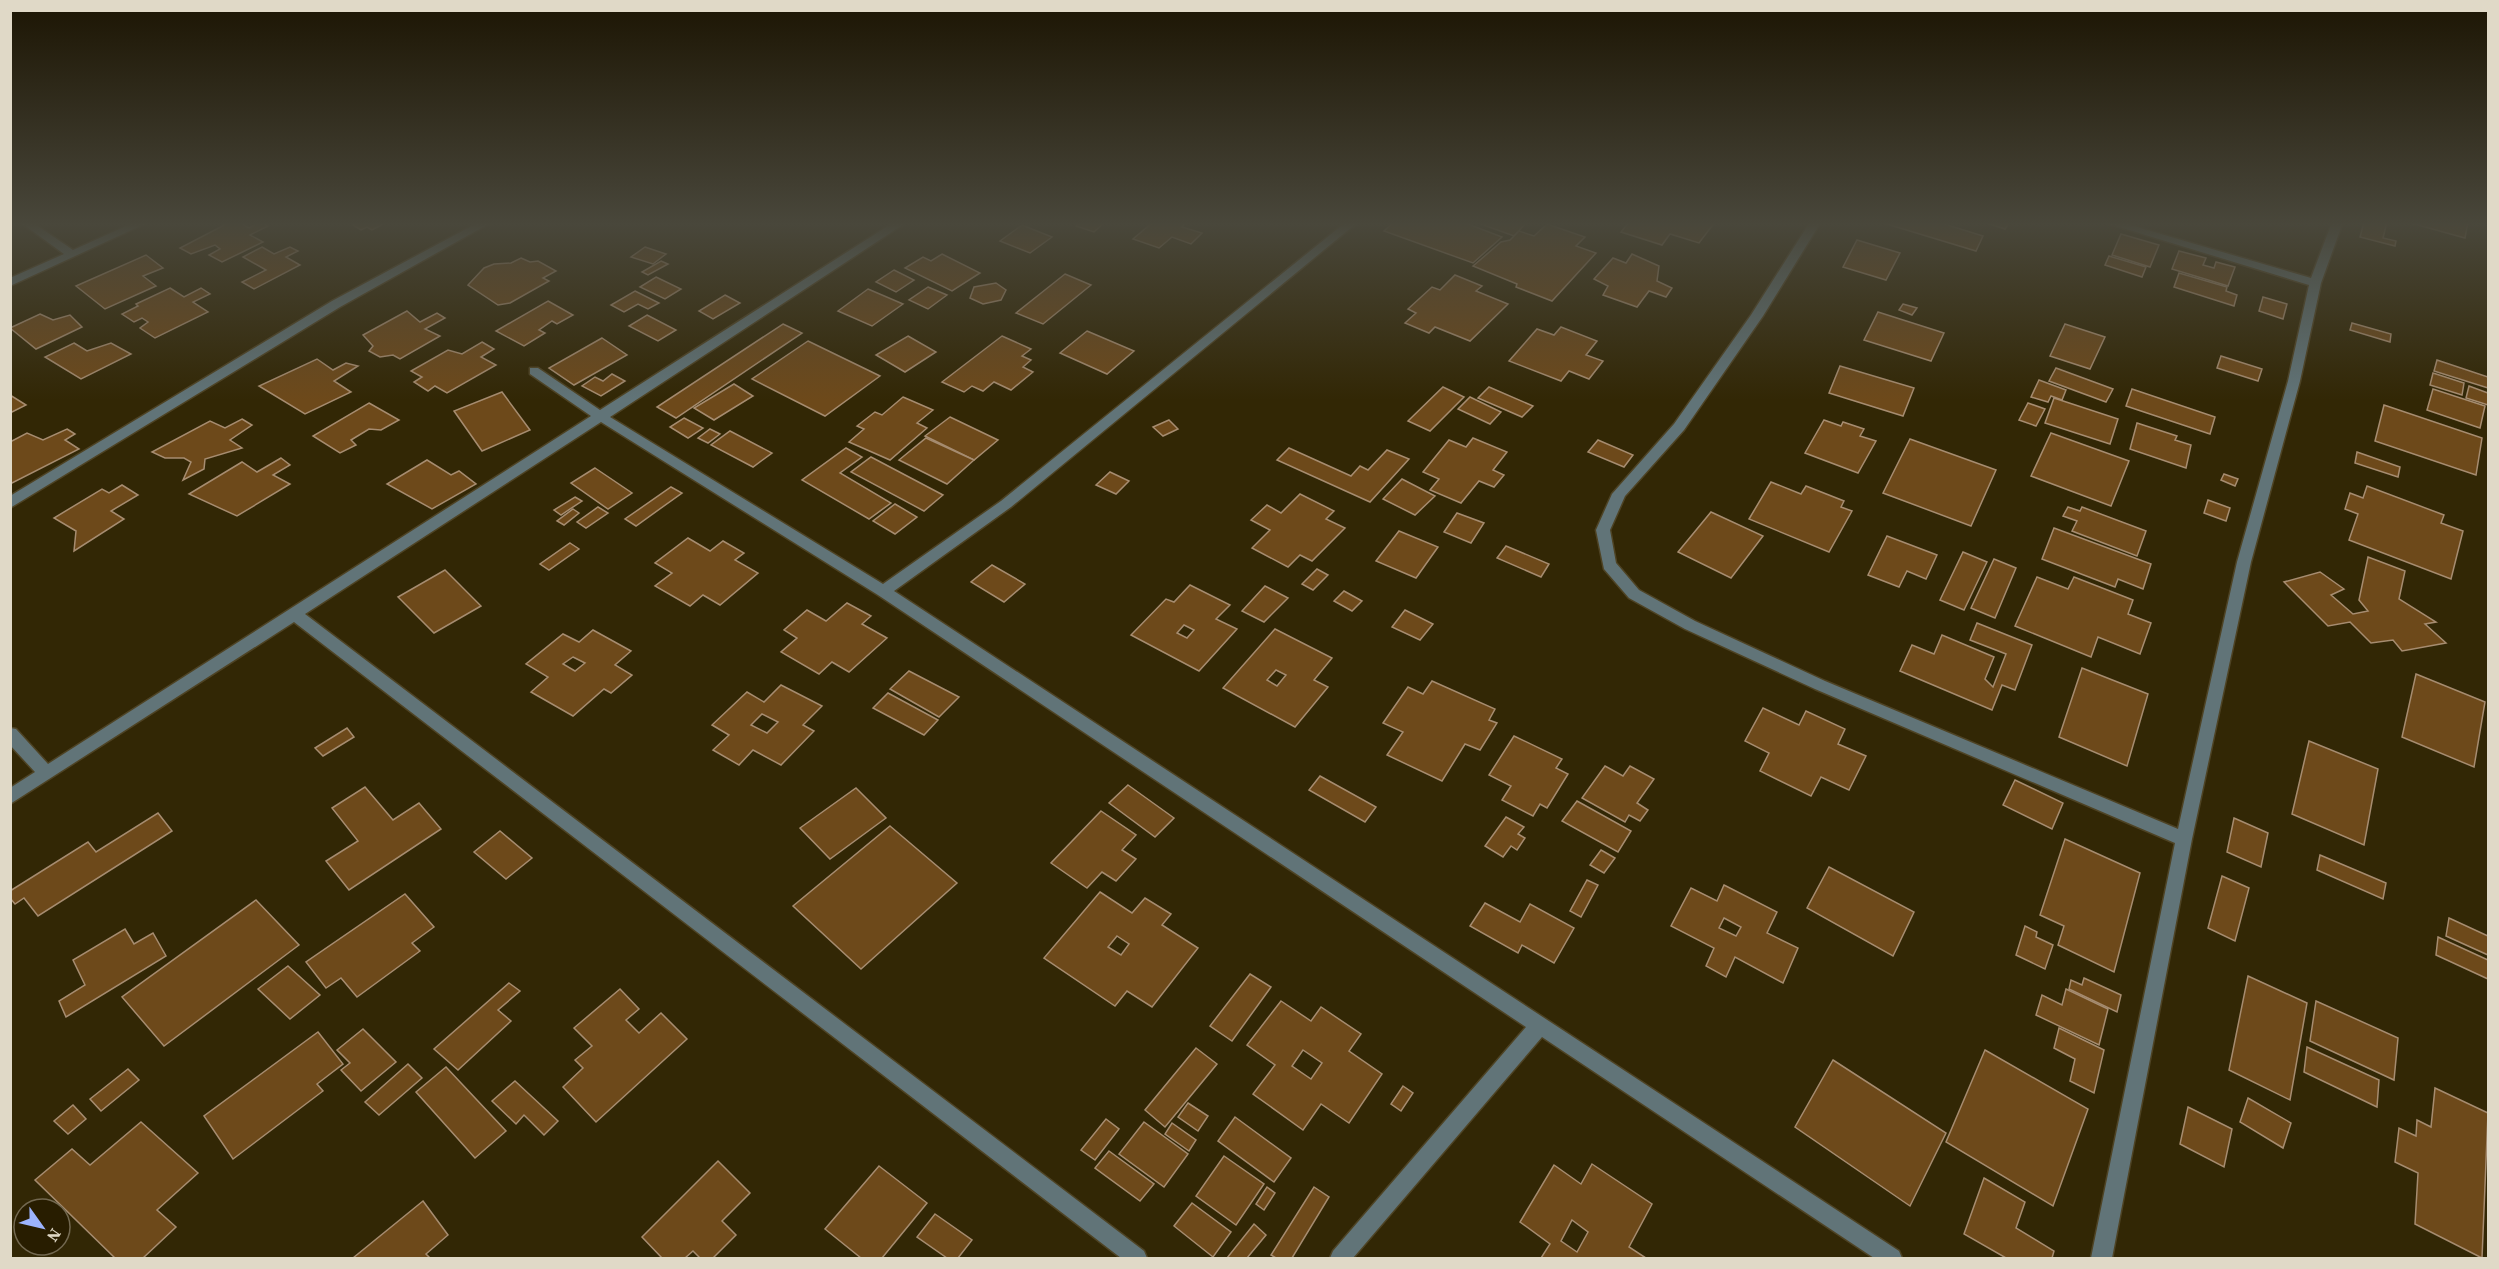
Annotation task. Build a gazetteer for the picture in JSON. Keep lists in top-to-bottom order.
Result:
{
  "north": "bottom right"
}
